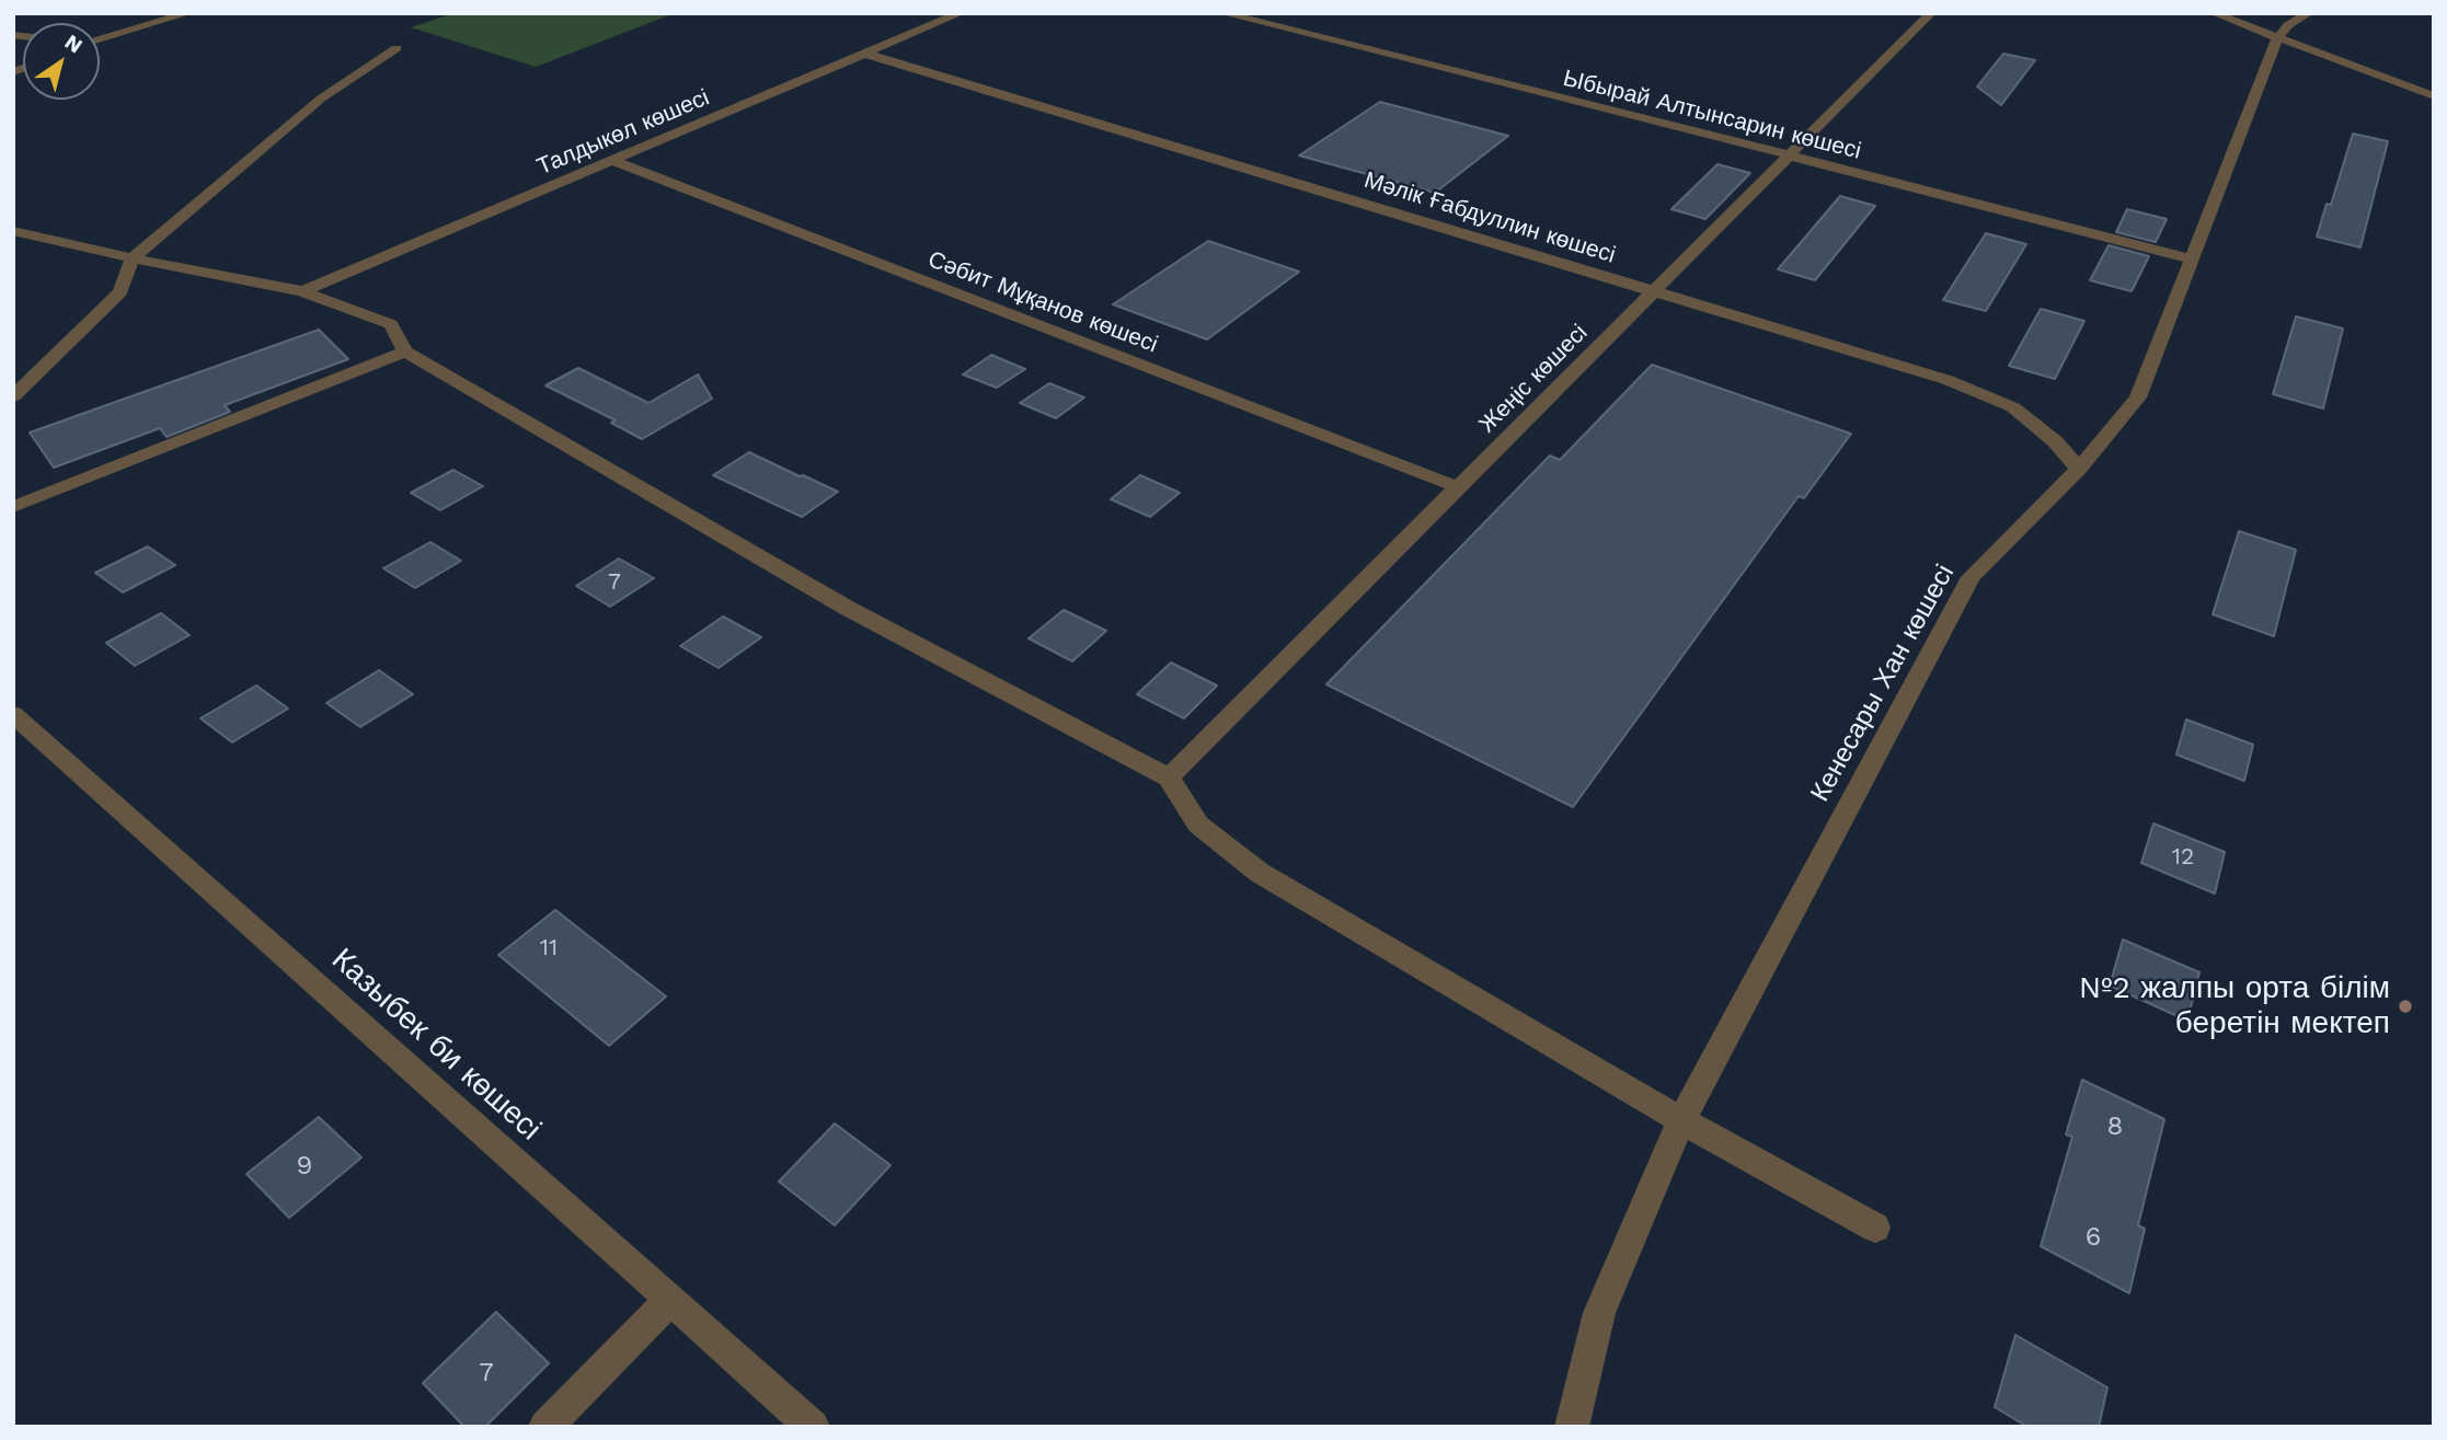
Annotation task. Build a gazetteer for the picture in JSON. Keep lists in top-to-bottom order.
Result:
{
  "streets": {
    "street": [
      "Ыбырай Алтынсарин көшесі",
      "Талдыкөл көшесі",
      "Мәлік Ғабдуллин көшесі",
      "Сәбит Мұқанов көшесі",
      "Жеңіс көшесі",
      "Кенесары Хан көшесі",
      "Казыбек би көшесі"
    ]
  },
  "crossings": [
    ["Ыбырай Алтынсарин көшесі", "Жеңіс көшесі"],
    ["Ыбырай Алтынсарин көшесі", "Кенесары Хан көшесі"],
    ["Талдыкөл көшесі", "Мәлік Ғабдуллин көшесі"],
    ["Талдыкөл көшесі", "Сәбит Мұқанов көшесі"],
    ["Мәлік Ғабдуллин көшесі", "Жеңіс көшесі"],
    ["Мәлік Ғабдуллин көшесі", "Кенесары Хан көшесі"],
    ["Сәбит Мұқанов көшесі", "Жеңіс көшесі"]
  ],
  "places": ["№2 жалпы орта білім беретін мектеп"],
  "house_numbers": [
    "7",
    "12",
    "11",
    "8",
    "9",
    "6",
    "7"
  ],
  "north": "top right"
}
